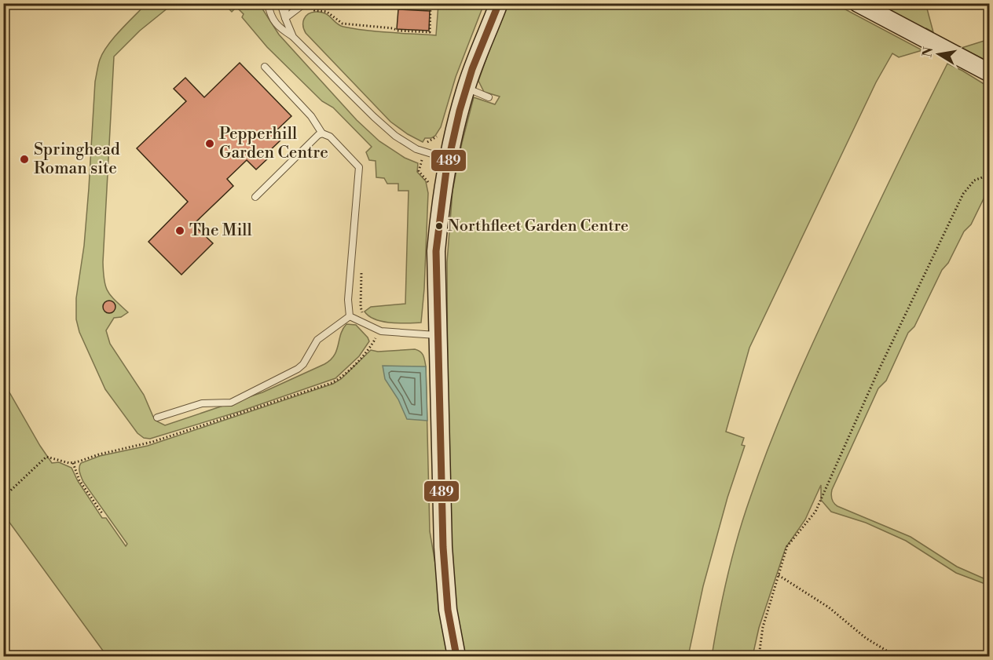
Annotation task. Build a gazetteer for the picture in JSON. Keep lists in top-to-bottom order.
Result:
{
  "places": [
    "Pepperhill Garden Centre",
    "Springhead Roman site",
    "Northfleet Garden Centre",
    "The Mill"
  ],
  "lines": ["transit line 489"],
  "north": "left"
}
